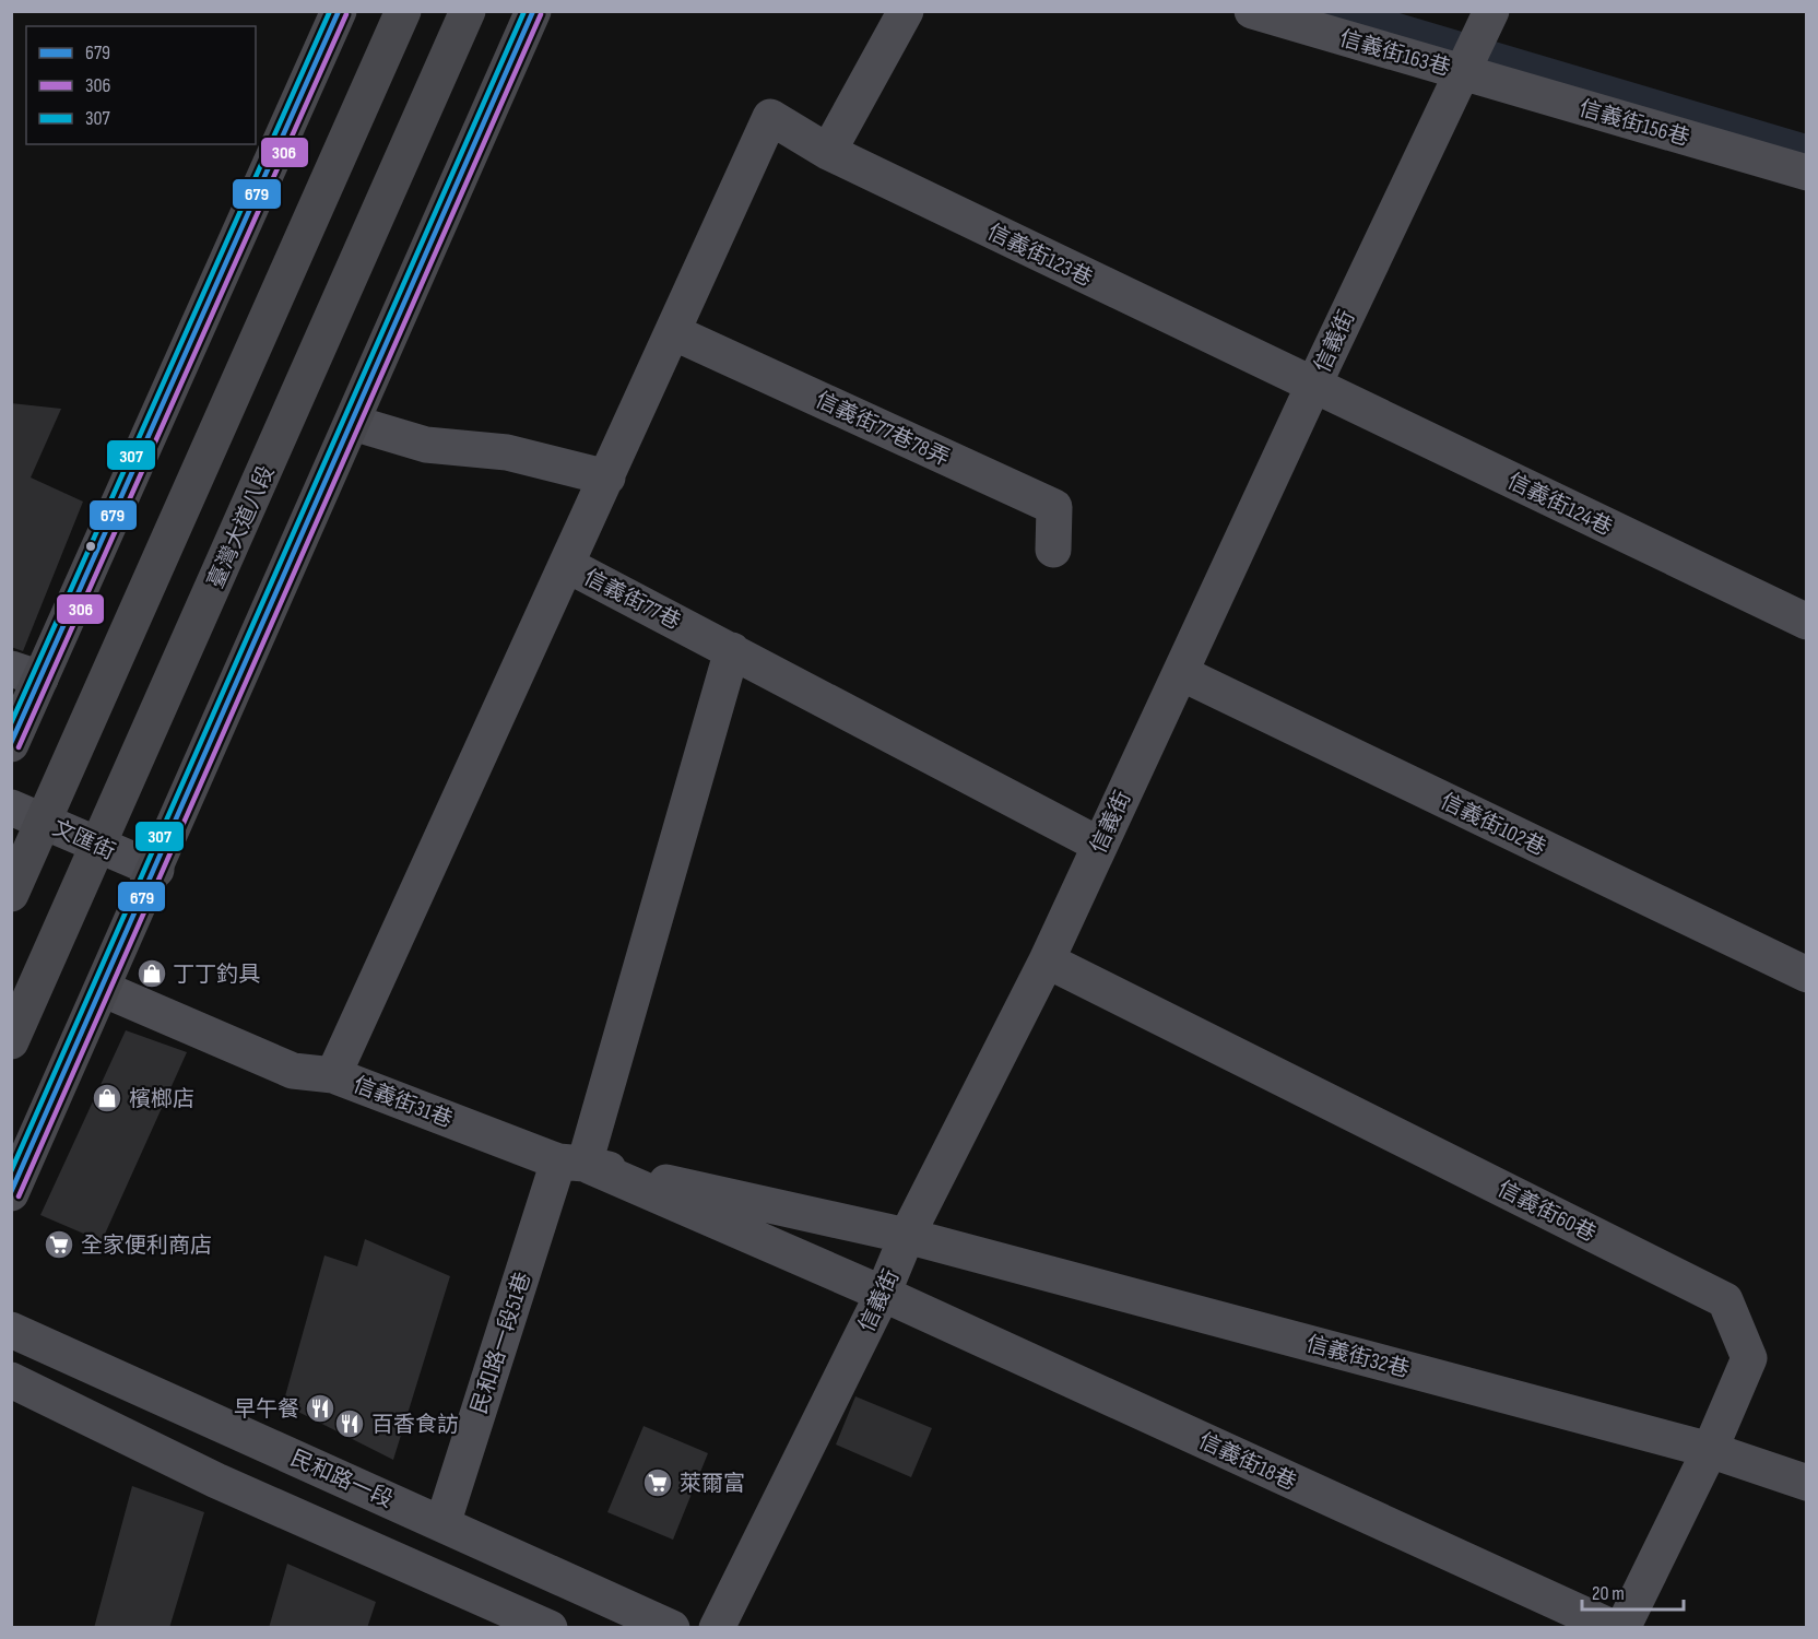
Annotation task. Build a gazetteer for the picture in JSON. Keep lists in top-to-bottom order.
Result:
{
  "streets": {
    "main road": ["臺灣大道八段"],
    "street": [
      "信義街163巷",
      "信義街156巷",
      "信義街123巷",
      "信義街",
      "信義街77巷78弄",
      "信義街124巷",
      "信義街77巷",
      "信義街102巷",
      "文匯街",
      "信義街31巷",
      "信義街60巷",
      "民和路一段51巷",
      "信義街32巷",
      "信義街18巷",
      "民和路一段"
    ]
  },
  "crossings": [
    ["信義街163巷", "信義街156巷"],
    ["信義街163巷", "信義街"],
    ["信義街156巷", "信義街"],
    ["信義街123巷", "信義街"],
    ["信義街123巷", "信義街124巷"],
    ["信義街123巷", "信義街77巷"],
    ["信義街", "信義街124巷"],
    ["信義街", "信義街77巷"],
    ["信義街", "信義街102巷"],
    ["信義街", "信義街31巷"],
    ["信義街", "信義街60巷"],
    ["信義街", "信義街32巷"],
    ["信義街", "信義街18巷"],
    ["信義街77巷78弄", "信義街77巷"],
    ["臺灣大道八段", "文匯街"],
    ["信義街77巷", "信義街31巷"],
    ["信義街77巷", "民和路一段51巷"],
    ["信義街31巷", "民和路一段51巷"],
    ["信義街31巷", "信義街32巷"],
    ["信義街31巷", "信義街18巷"],
    ["信義街60巷", "信義街32巷"],
    ["民和路一段51巷", "信義街32巷"],
    ["民和路一段51巷", "民和路一段"]
  ],
  "places": {
    "shop": ["丁丁釣具", "檳榔店"],
    "supermarket": ["全家便利商店", "萊爾富"],
    "restaurant": ["早午餐", "百香食訪"]
  },
  "lines": ["transit line 679", "transit line 307", "transit line 306"],
  "legend": ["679", "306", "307"],
  "scale_bar": "20 m"
}
